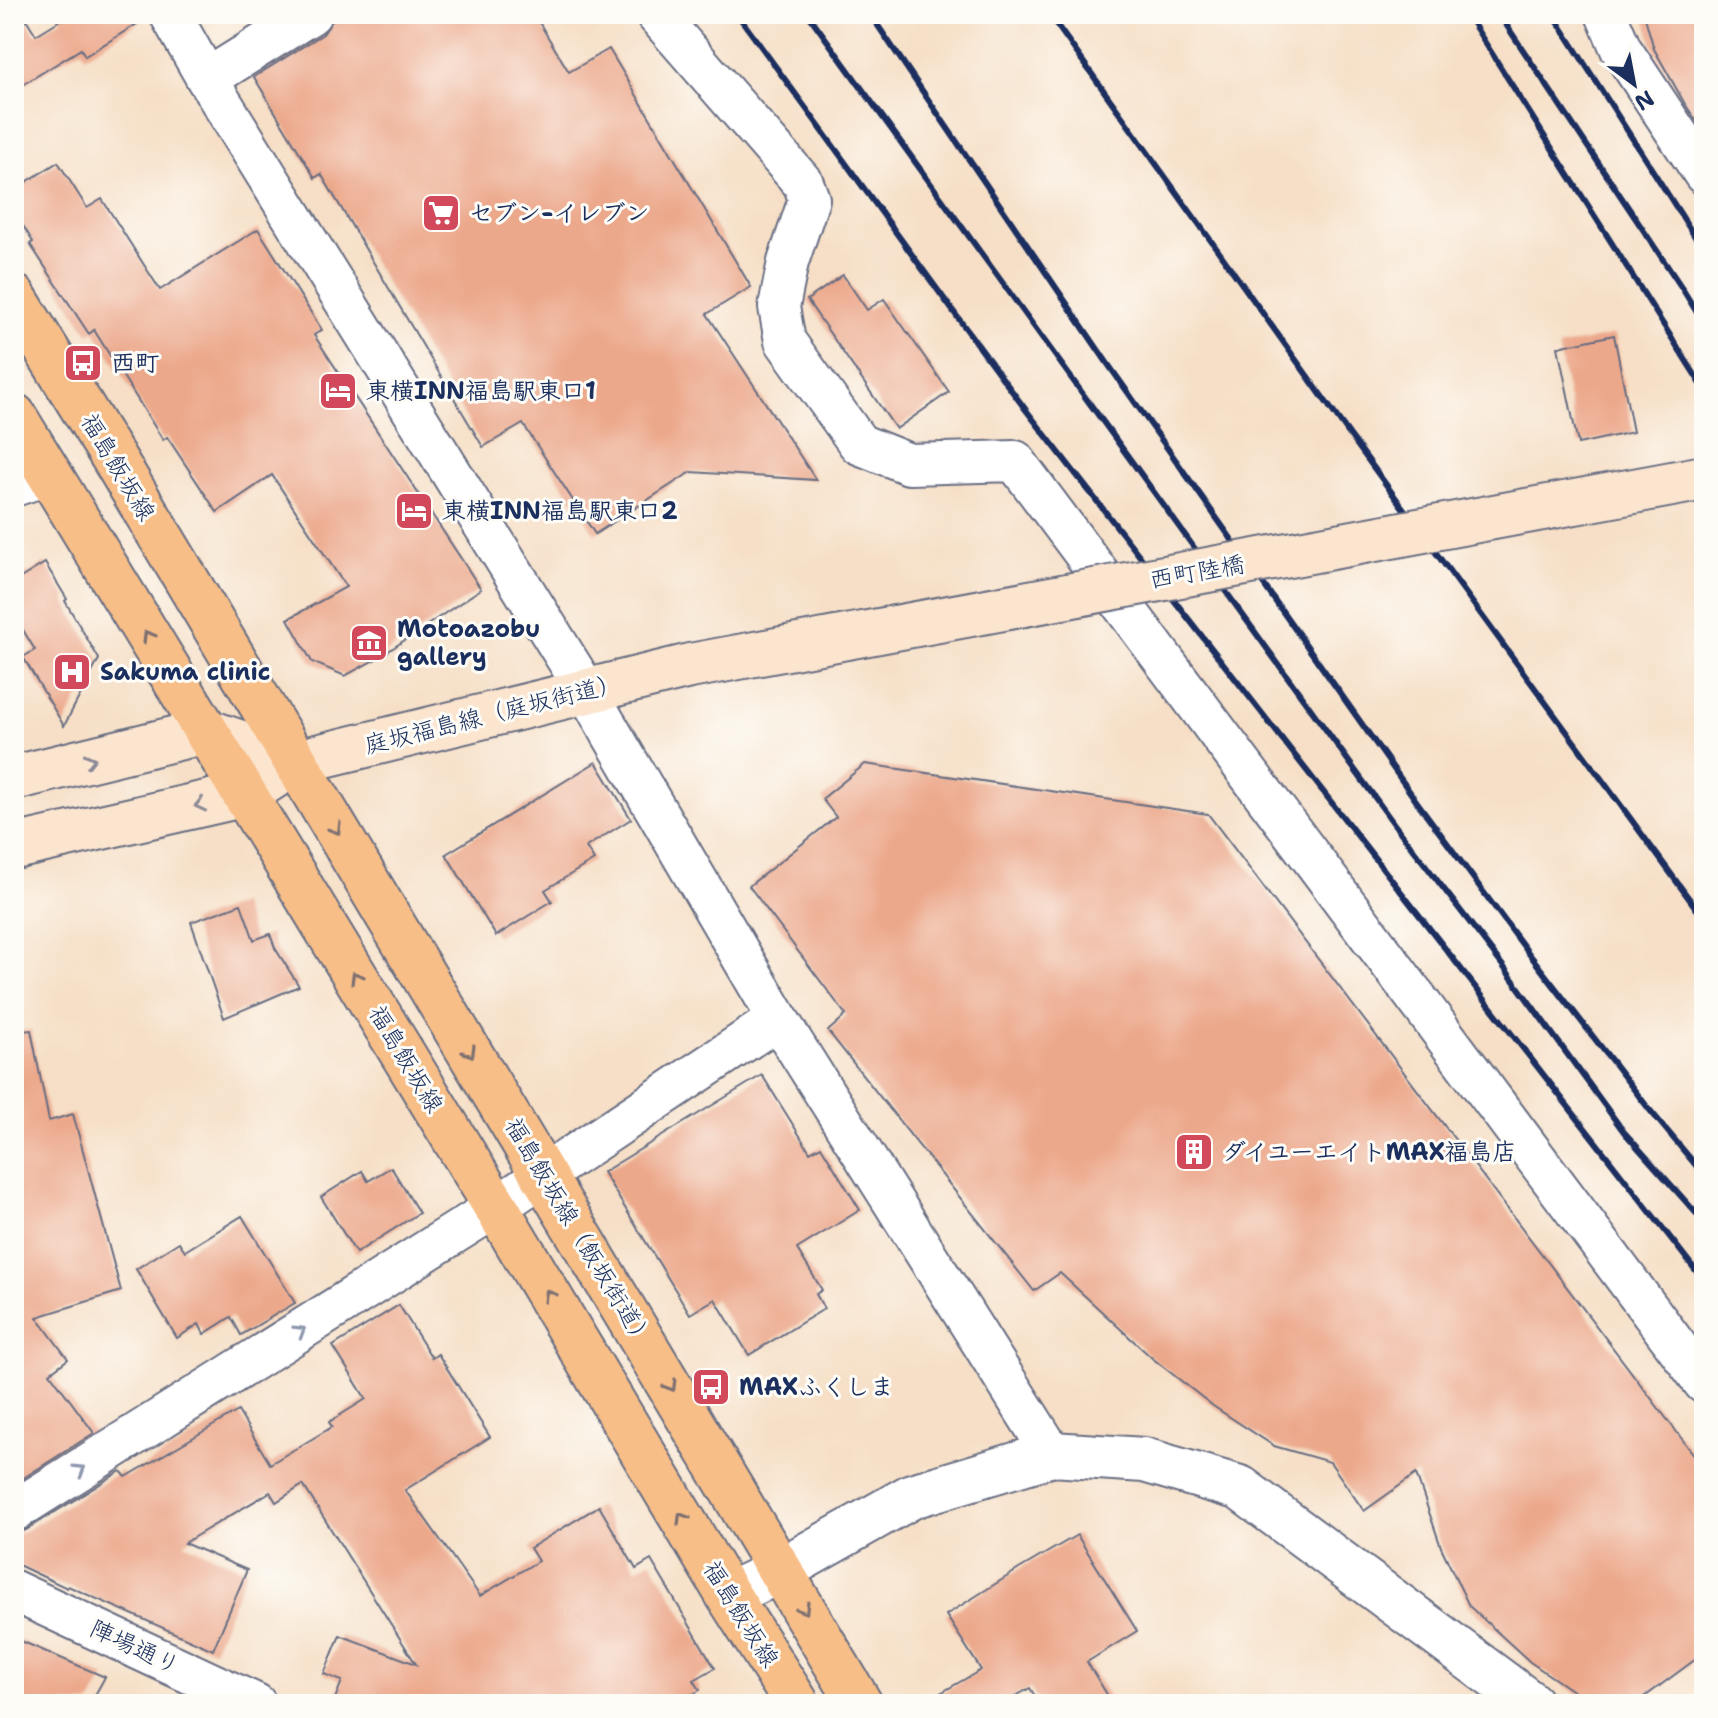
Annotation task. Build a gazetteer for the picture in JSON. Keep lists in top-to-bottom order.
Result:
{
  "streets": {
    "main road": [
      "福島飯坂線",
      "西町陸橋",
      "庭坂福島線（庭坂街道）",
      "福島飯坂線（飯坂街道）"
    ],
    "street": ["陣場通り"]
  },
  "crossings": [
    ["福島飯坂線", "庭坂福島線（庭坂街道）"],
    ["福島飯坂線", "福島飯坂線（飯坂街道）"],
    ["西町陸橋", "庭坂福島線（庭坂街道）"],
    ["庭坂福島線（庭坂街道）", "福島飯坂線（飯坂街道）"]
  ],
  "one_way": ["福島飯坂線", "福島飯坂線（飯坂街道）"],
  "places": {
    "supermarket": ["セブン-イレブン"],
    "bus stop": ["西町", "MAXふくしま"],
    "hotel": ["東横INN福島駅東口1", "東横INN福島駅東口2"],
    "museum": ["Motoazobu gallery"],
    "hospital": ["Sakuma clinic"],
    "building": ["ダイユーエイトMAX福島店"]
  },
  "north": "bottom right"
}
